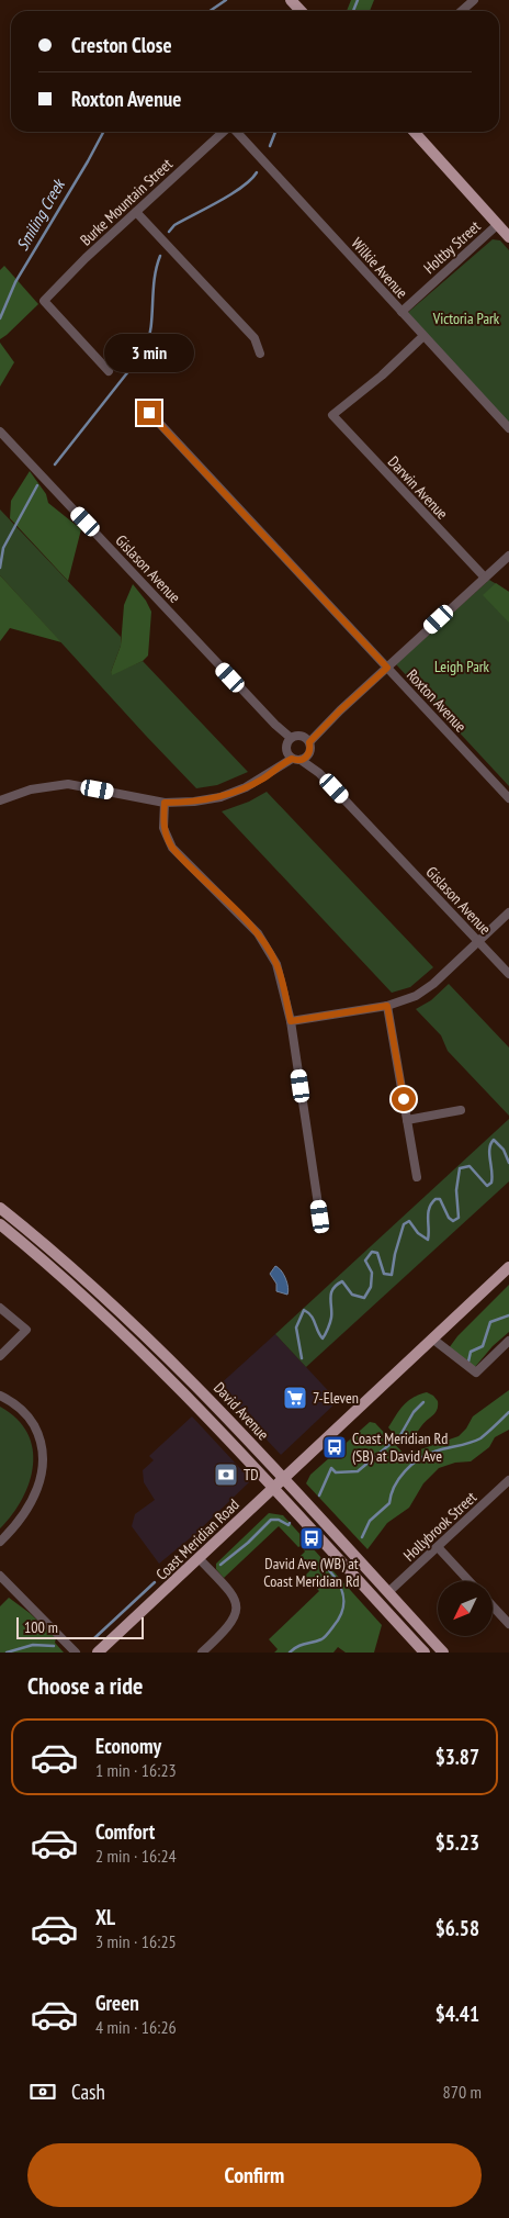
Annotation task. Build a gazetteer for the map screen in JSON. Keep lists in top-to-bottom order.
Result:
{
  "streets": {
    "main road": ["David Avenue", "Coast Meridian Road"],
    "street": [
      "Burke Mountain Street",
      "Holtby Street",
      "Wilkie Avenue",
      "Darwin Avenue",
      "Gislason Avenue",
      "Roxton Avenue",
      "Hollybrook Street"
    ]
  },
  "crossings": [
    ["Holtby Street", "Wilkie Avenue"],
    ["Wilkie Avenue", "Darwin Avenue"],
    ["David Avenue", "Hollybrook Street"],
    ["David Avenue", "Coast Meridian Road"]
  ],
  "water": ["Smiling Creek"],
  "parks": ["Victoria Park", "Leigh Park"],
  "places": {
    "supermarket": ["7-Eleven"],
    "bus stop": ["Coast Meridian Rd (SB) at David Ave", "David Ave (WB) at Coast Meridian Rd"],
    "bank": ["TD"]
  },
  "scale_bar": "100 m",
  "north": "bottom left",
  "page": {
    "banner": ["Creston Close", "Roxton Avenue"],
    "bubble": "3 min",
    "scale": "100 m",
    "heading": "Choose a ride",
    "list": [
      {
        "name": "Economy",
        "note": "1 min · 16:23",
        "value": "$3.87"
      },
      {
        "name": "Comfort",
        "note": "2 min · 16:24",
        "value": "$5.23"
      },
      {
        "name": "XL",
        "note": "3 min · 16:25",
        "value": "$6.58"
      },
      {
        "name": "Green",
        "note": "4 min · 16:26",
        "value": "$4.41"
      }
    ],
    "pay": ["Cash", "870 m"],
    "buttons": "Confirm"
  }
}
